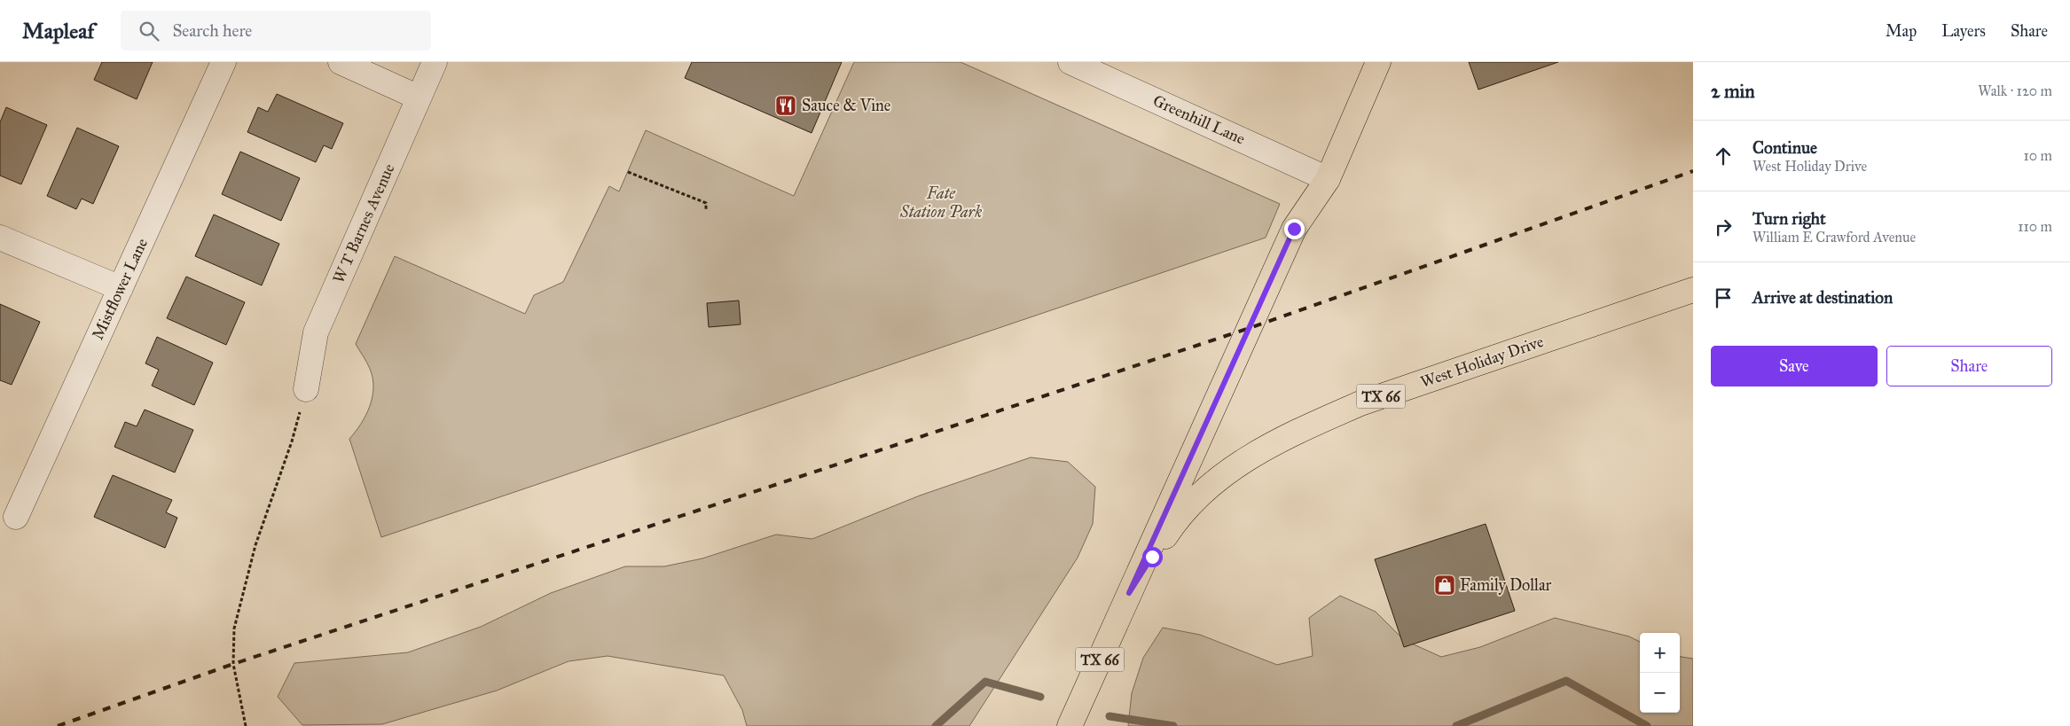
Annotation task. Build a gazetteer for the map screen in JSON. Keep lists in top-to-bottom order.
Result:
{
  "streets": {
    "main road": ["West Holiday Drive", "TX 66"],
    "street": ["Greenhill Lane", "W T Barnes Avenue", "Mistflower Lane"]
  },
  "crossings": [
    ["West Holiday Drive", "TX 66"]
  ],
  "parks": ["Fate Station Park"],
  "places": {
    "restaurant": ["Sauce & Vine"],
    "shop": ["Family Dollar"]
  },
  "page": {
    "header": "Mapleaf",
    "search": "Search here",
    "nav": ["Map", "Layers", "Share"],
    "heading": ["2 min", "Walk · 120 m"],
    "list": [
      ["Continue", "West Holiday Drive", "10 m"],
      ["Turn right", "William E Crawford Avenue", "110 m"],
      "Arrive at destination"
    ],
    "buttons": ["Save", "Share"],
    "map_buttons": ["+", "−"]
  }
}
